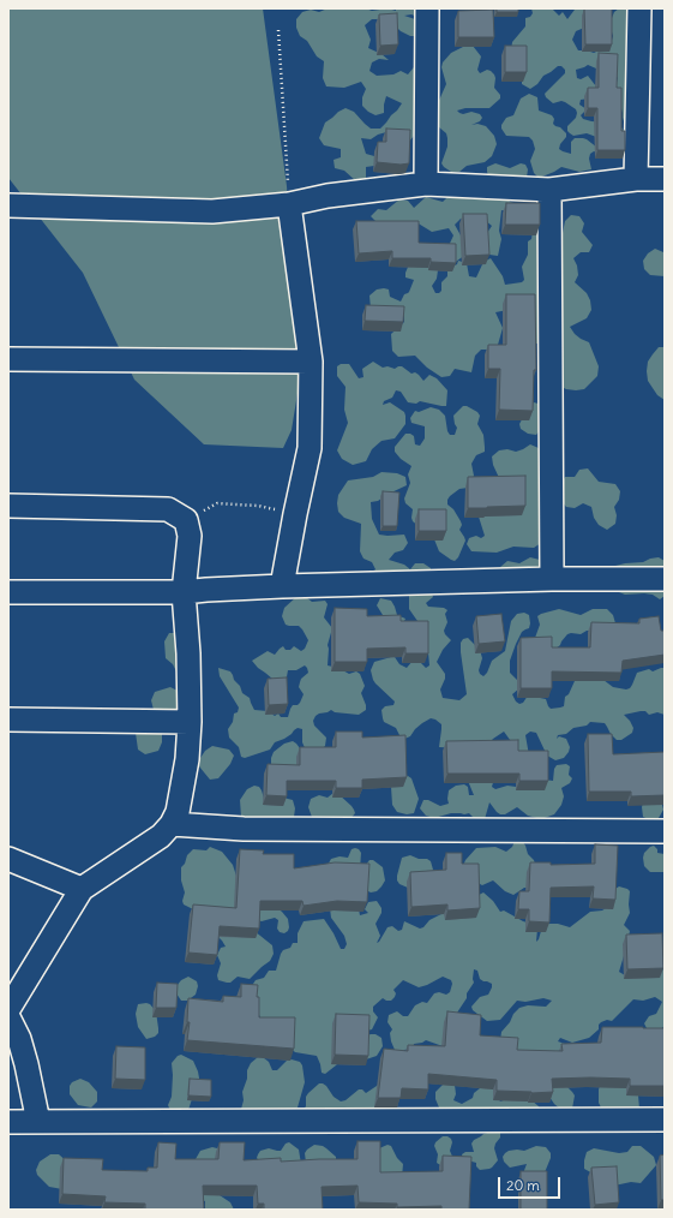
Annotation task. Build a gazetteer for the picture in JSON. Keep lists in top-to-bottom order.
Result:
{
  "scale_bar": "20 m"
}
